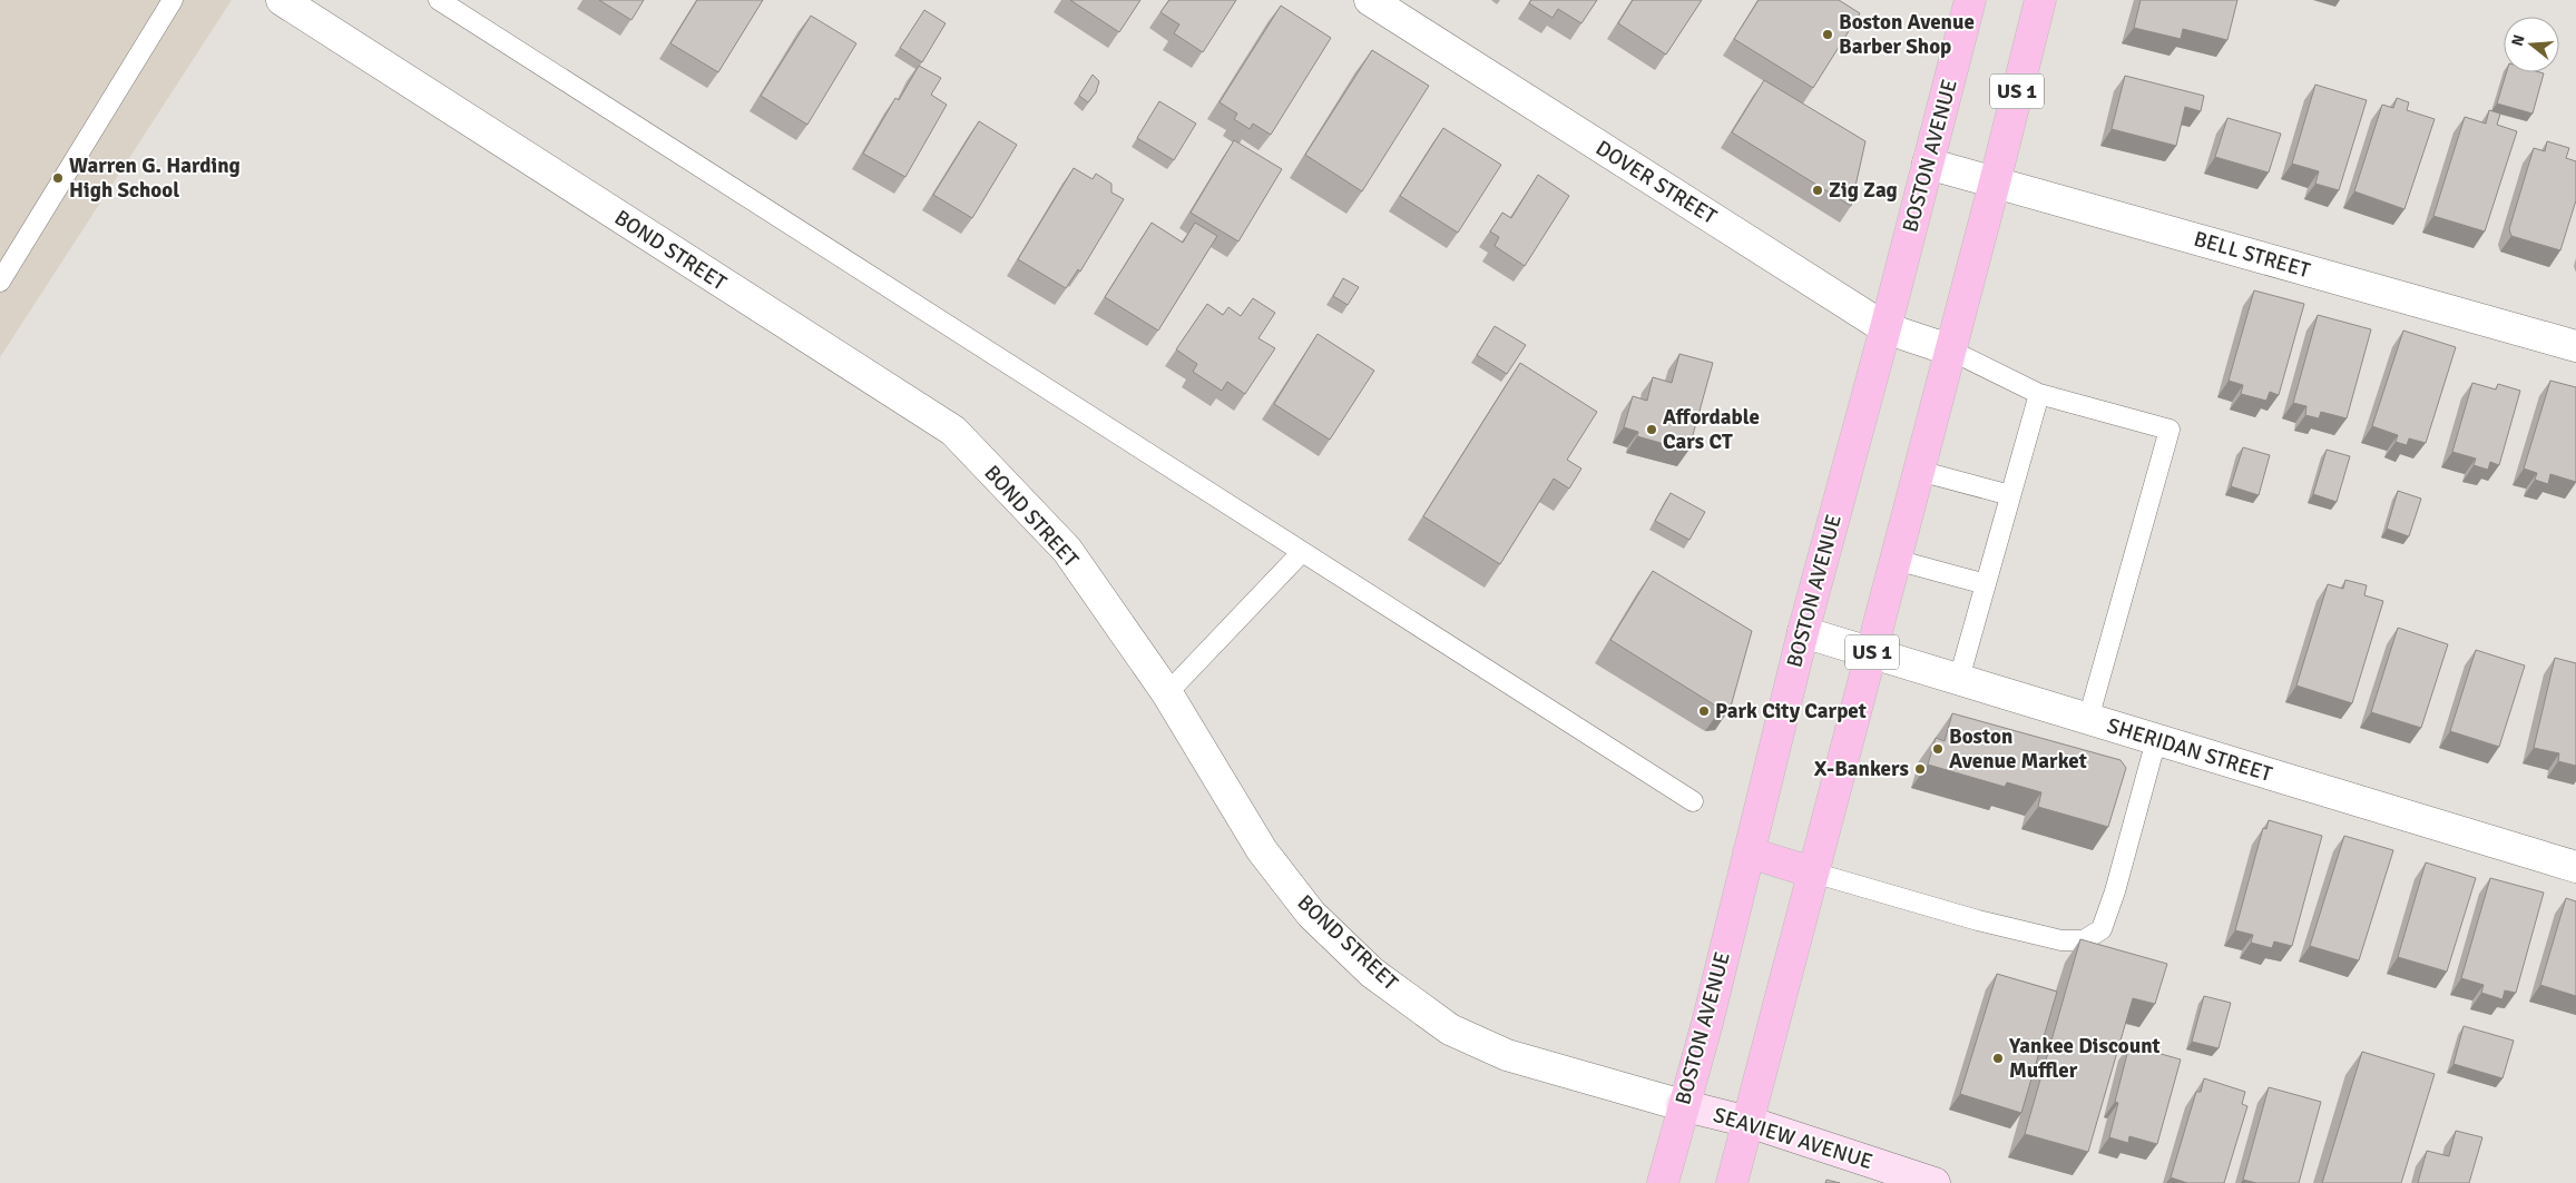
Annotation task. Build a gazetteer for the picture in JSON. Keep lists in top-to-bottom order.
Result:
{
  "streets": {
    "main road": ["US 1", "BOSTON AVENUE", "SEAVIEW AVENUE"],
    "street": [
      "DOVER STREET",
      "BOND STREET",
      "BELL STREET",
      "SHERIDAN STREET"
    ]
  },
  "crossings": [
    ["US 1", "DOVER STREET"],
    ["US 1", "BELL STREET"],
    ["US 1", "SHERIDAN STREET"],
    ["US 1", "SEAVIEW AVENUE"],
    ["BOSTON AVENUE", "DOVER STREET"],
    ["BOSTON AVENUE", "BOND STREET"],
    ["BOSTON AVENUE", "BELL STREET"],
    ["BOSTON AVENUE", "SHERIDAN STREET"],
    ["BOSTON AVENUE", "SEAVIEW AVENUE"],
    ["BOND STREET", "SEAVIEW AVENUE"]
  ],
  "places": [
    "Boston Avenue Barber Shop",
    "Warren G. Harding High School",
    "Zig Zag",
    "Affordable Cars CT",
    "Park City Carpet",
    "Boston Avenue Market",
    "X-Bankers",
    "Yankee Discount Muffler"
  ],
  "north": "left"
}
